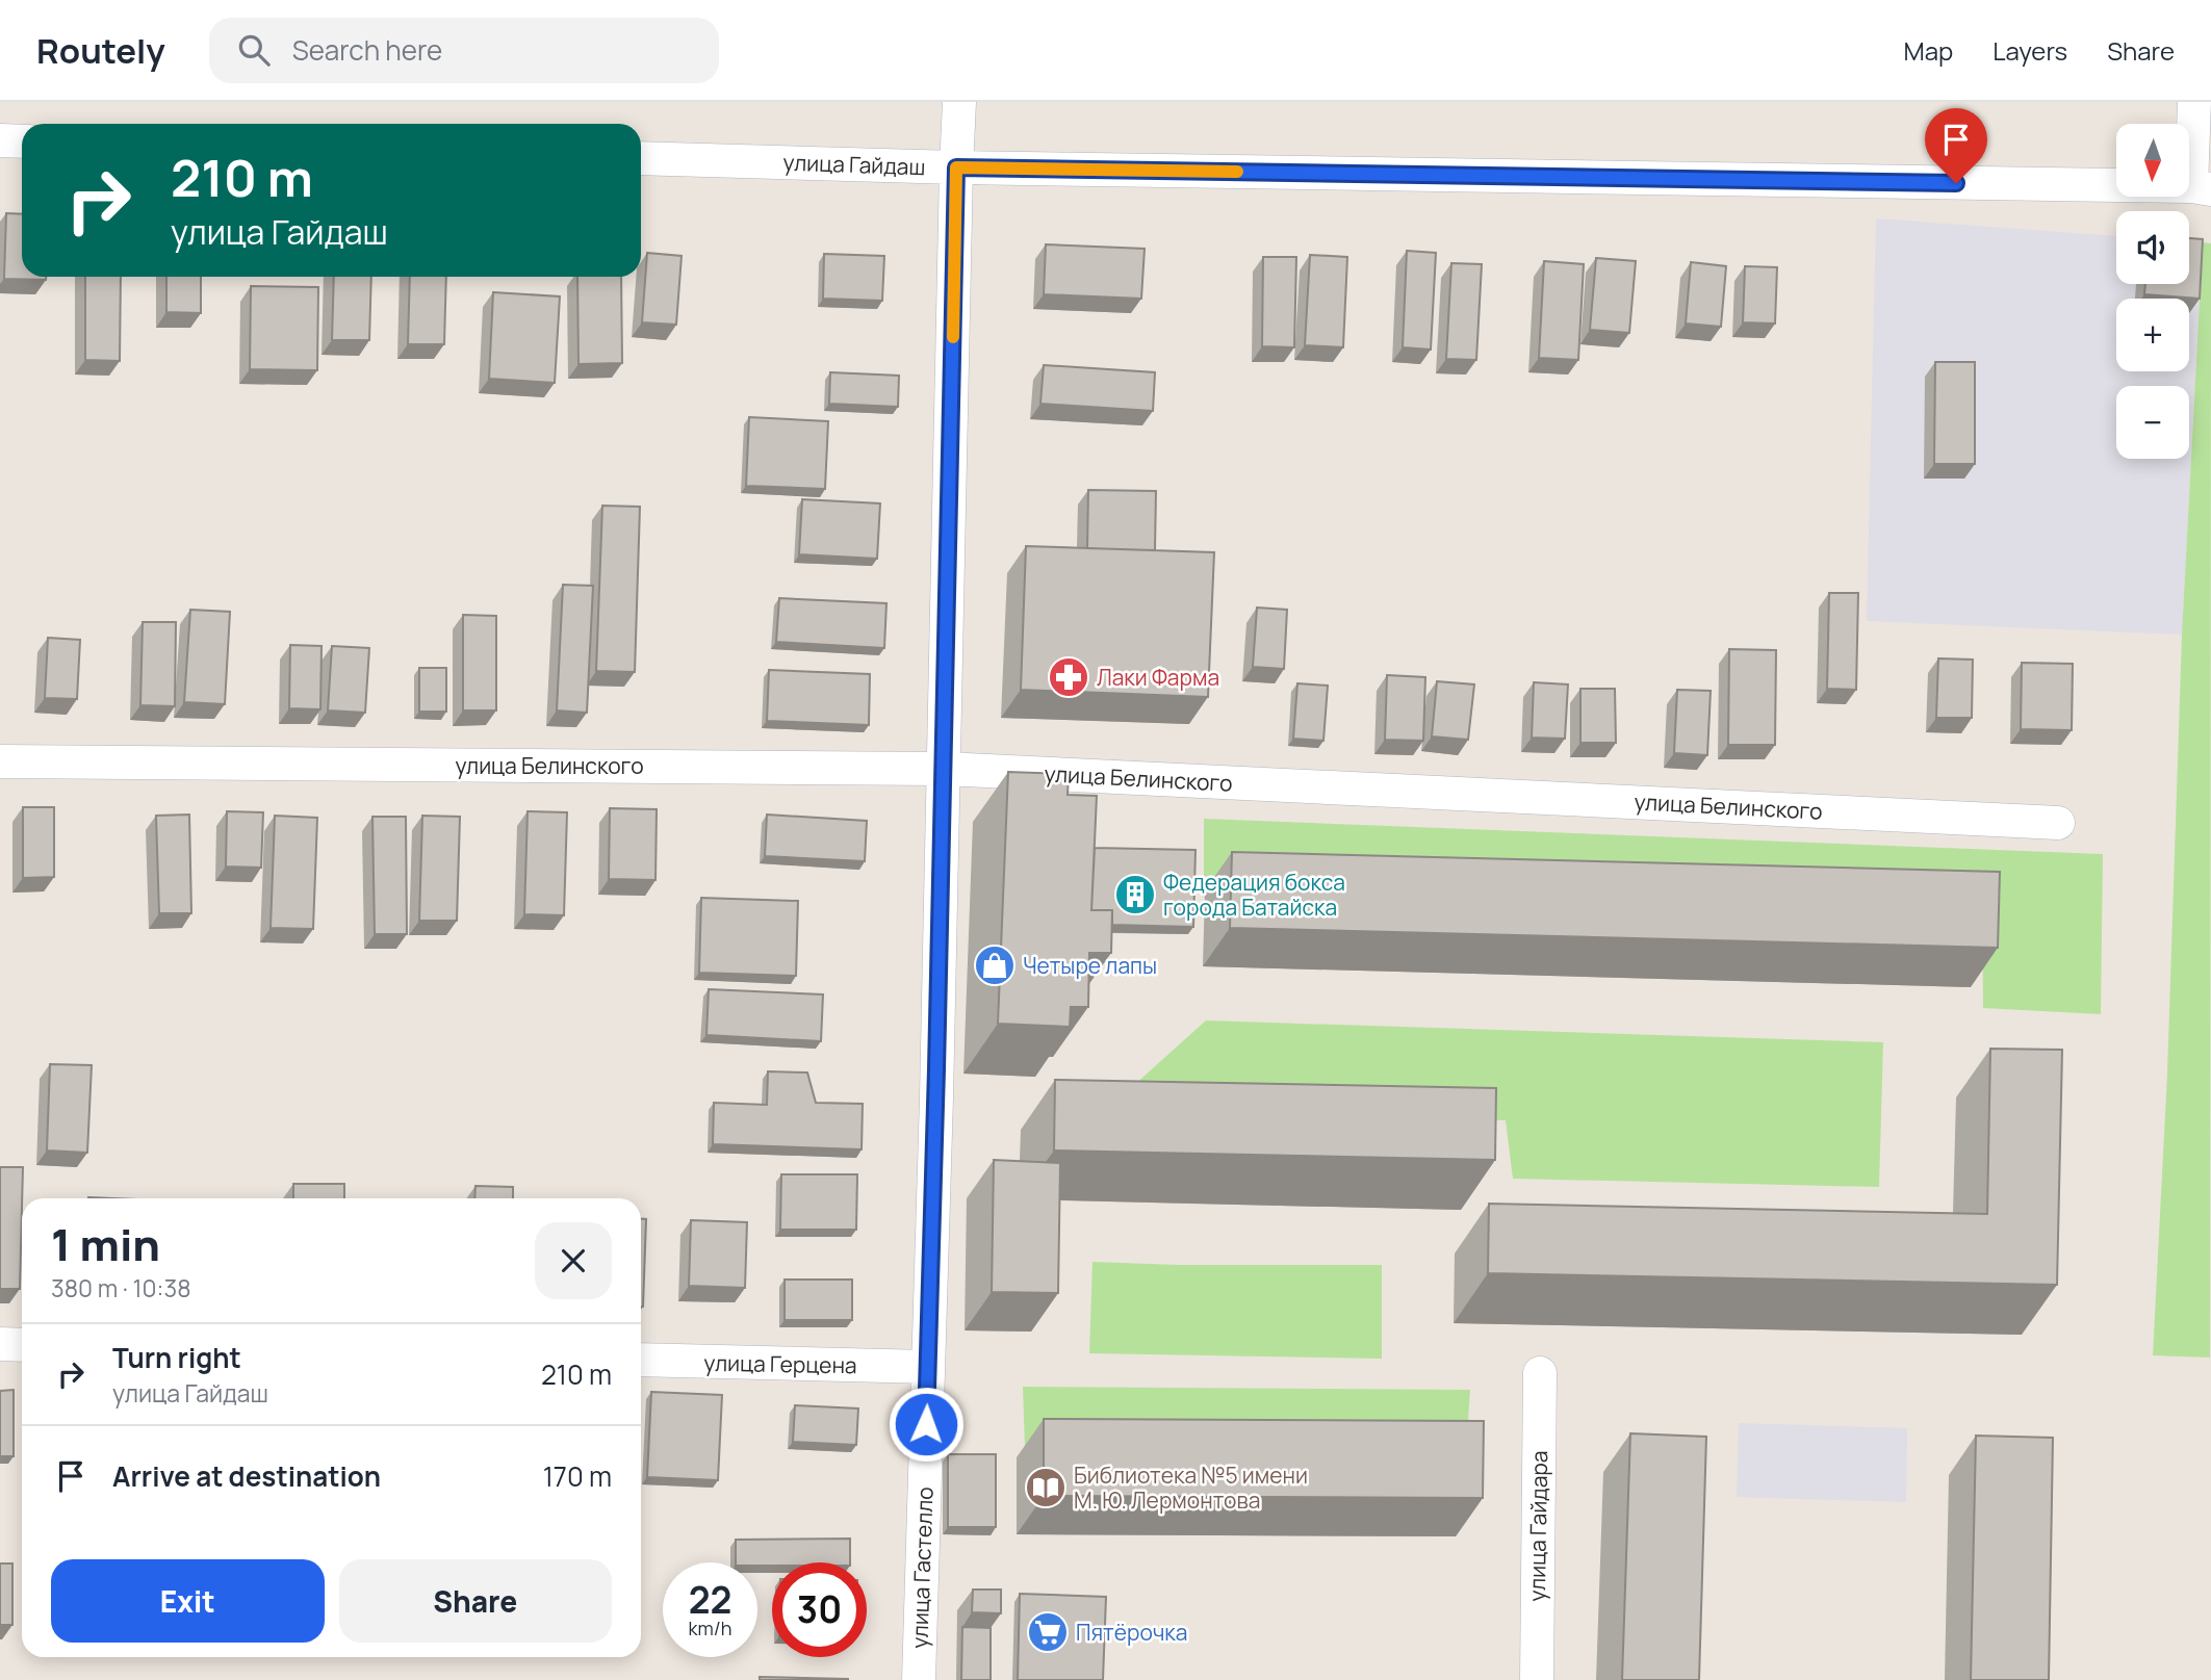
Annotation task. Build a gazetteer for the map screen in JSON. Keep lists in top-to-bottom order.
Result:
{
  "streets": {
    "street": [
      "улица Гайдаш",
      "улица Белинского",
      "улица Герцена",
      "улица Гайдара",
      "улица Гастелло"
    ]
  },
  "crossings": [
    ["улица Гайдаш", "улица Гастелло"],
    ["улица Белинского", "улица Гастелло"],
    ["улица Герцена", "улица Гастелло"]
  ],
  "places": {
    "pharmacy": ["Лаки Фарма"],
    "building": ["Федерация бокса города Батайска"],
    "shop": ["Четыре лапы"],
    "library": ["Библиотека №5 имени М. Ю. Лермонтова"],
    "supermarket": ["Пятёрочка"]
  },
  "north": "bottom",
  "page": {
    "header": "Routely",
    "search": "Search here",
    "nav": ["Map", "Layers", "Share"],
    "map_buttons": ["+", "−"],
    "turn": ["210 m", "улица Гайдаш"],
    "heading": ["1 min", "380 m · 10:38"],
    "list": [
      {
        "name": "Turn right",
        "note": "улица Гайдаш",
        "value": "210 m"
      },
      {
        "name": "Arrive at destination",
        "value": "170 m"
      }
    ],
    "buttons": ["Exit", "Share"],
    "speed": "22 km/h",
    "limit": "30"
  }
}
